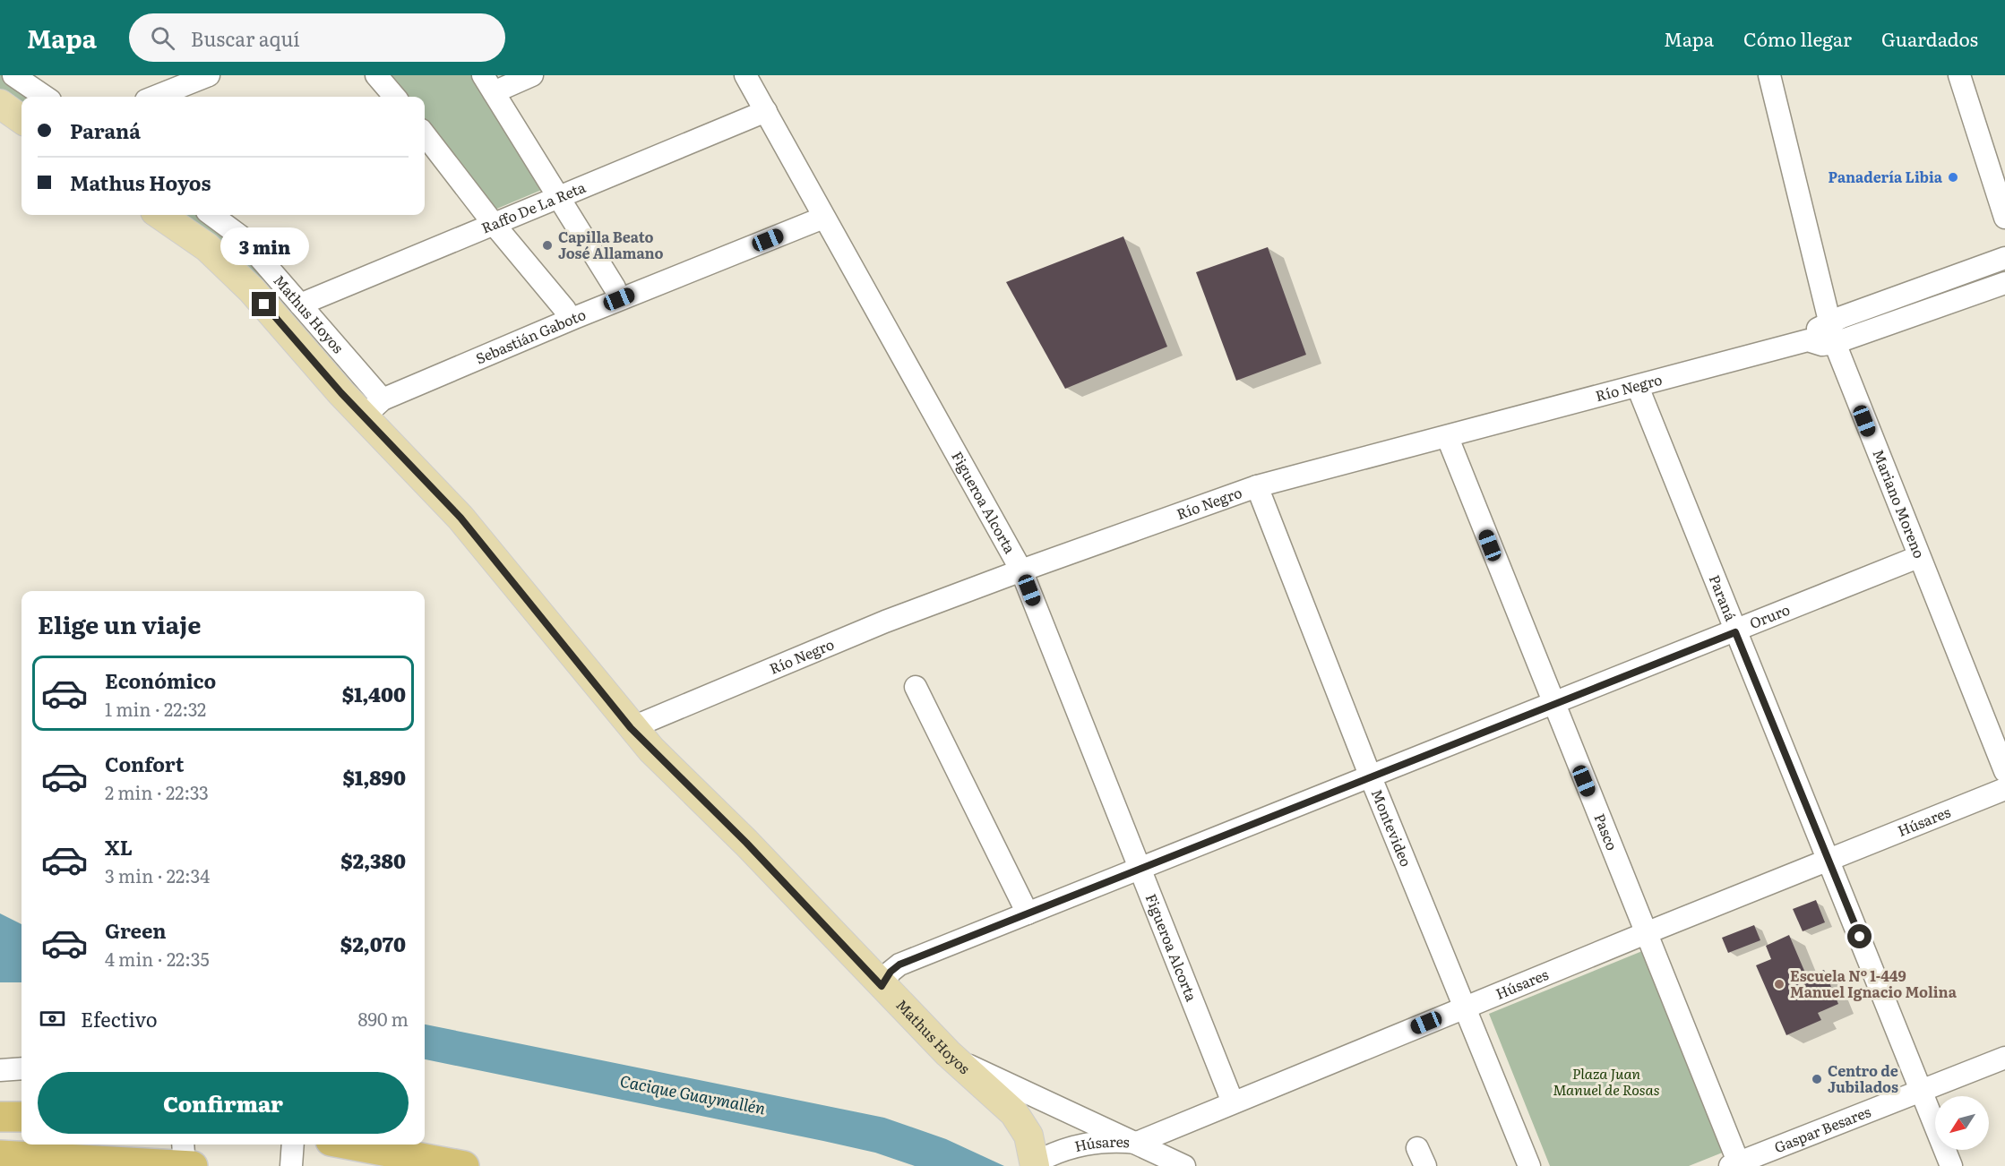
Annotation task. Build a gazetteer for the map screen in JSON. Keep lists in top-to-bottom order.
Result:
{
  "streets": {
    "main road": ["Mathus Hoyos"],
    "street": [
      "Raffo De La Reta",
      "Sebastián Gaboto",
      "Río Negro",
      "Figueroa Alcorta",
      "Mariano Moreno",
      "Paraná",
      "Oruro",
      "Húsares",
      "Montevideo",
      "Pasco",
      "Gaspar Besares"
    ]
  },
  "crossings": [
    ["Raffo De La Reta", "Mathus Hoyos"],
    ["Raffo De La Reta", "Figueroa Alcorta"],
    ["Mathus Hoyos", "Sebastián Gaboto"],
    ["Mathus Hoyos", "Río Negro"],
    ["Mathus Hoyos", "Oruro"],
    ["Mathus Hoyos", "Húsares"],
    ["Sebastián Gaboto", "Figueroa Alcorta"],
    ["Río Negro", "Figueroa Alcorta"],
    ["Río Negro", "Mariano Moreno"],
    ["Río Negro", "Paraná"],
    ["Río Negro", "Montevideo"],
    ["Río Negro", "Pasco"],
    ["Figueroa Alcorta", "Oruro"],
    ["Figueroa Alcorta", "Húsares"],
    ["Mariano Moreno", "Oruro"],
    ["Paraná", "Oruro"],
    ["Paraná", "Húsares"],
    ["Paraná", "Gaspar Besares"],
    ["Oruro", "Montevideo"],
    ["Oruro", "Pasco"],
    ["Húsares", "Montevideo"],
    ["Húsares", "Pasco"],
    ["Pasco", "Gaspar Besares"]
  ],
  "water": ["Cacique Guaymallén"],
  "parks": ["Plaza Juan Manuel de Rosas"],
  "places": [
    "Panadería Libia",
    "Capilla Beato José Allamano",
    "Escuela Nº 1-449 Manuel Ignacio Molina",
    "Centro de Jubilados"
  ],
  "north": "bottom left",
  "page": {
    "header": "Mapa",
    "search": "Buscar aquí",
    "nav": ["Mapa", "Cómo llegar", "Guardados"],
    "banner": ["Paraná", "Mathus Hoyos"],
    "bubble": "3 min",
    "heading": "Elige un viaje",
    "list": [
      {
        "name": "Económico",
        "note": "1 min · 22:32",
        "value": "$1,400"
      },
      {
        "name": "Confort",
        "note": "2 min · 22:33",
        "value": "$1,890"
      },
      {
        "name": "XL",
        "note": "3 min · 22:34",
        "value": "$2,380"
      },
      {
        "name": "Green",
        "note": "4 min · 22:35",
        "value": "$2,070"
      }
    ],
    "pay": ["Efectivo", "890 m"],
    "buttons": "Confirmar"
  }
}
